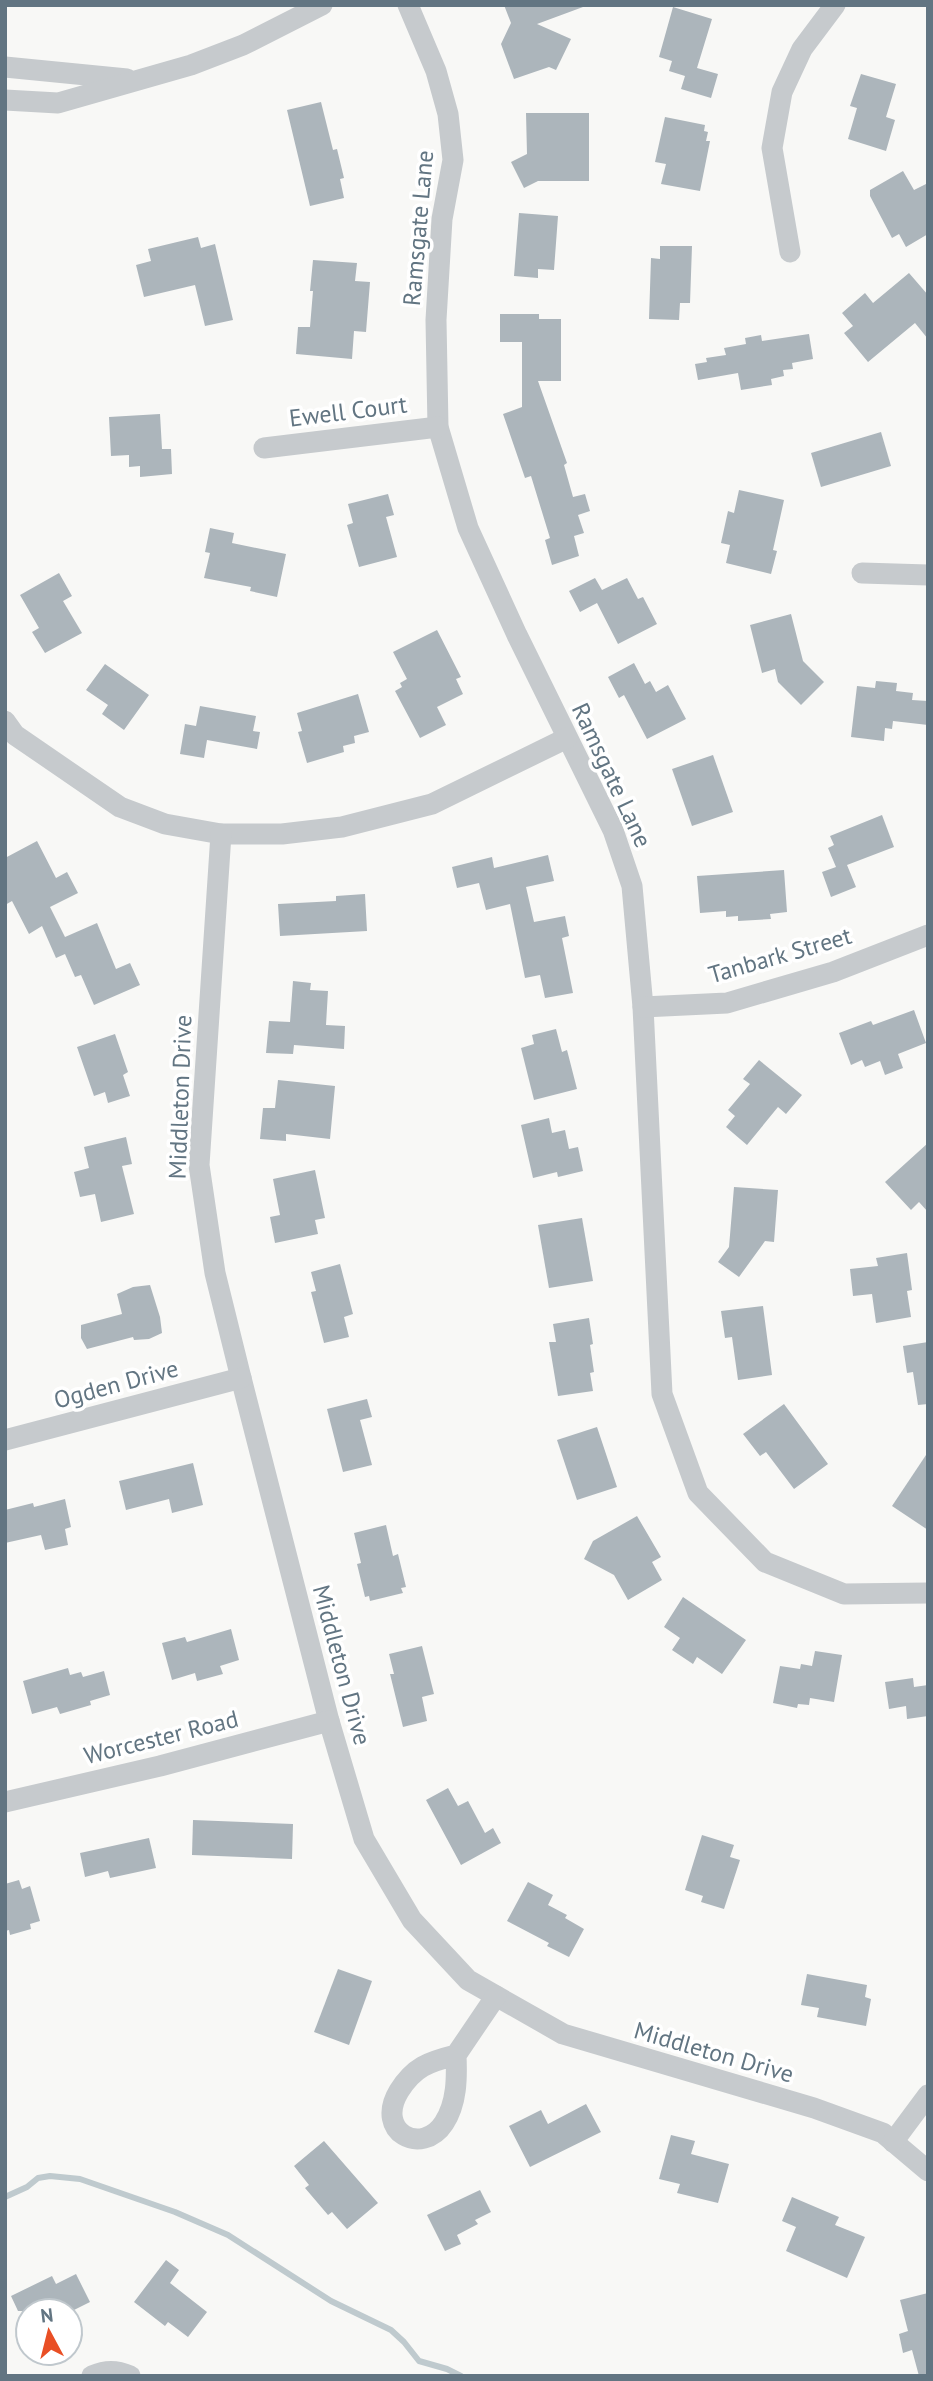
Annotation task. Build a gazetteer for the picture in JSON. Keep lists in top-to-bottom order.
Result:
{
  "streets": {
    "street": [
      "Ramsgate Lane",
      "Ewell Court",
      "Tanbark Street",
      "Middleton Drive",
      "Ogden Drive",
      "Worcester Road"
    ]
  },
  "crossings": [
    ["Ramsgate Lane", "Ewell Court"],
    ["Ramsgate Lane", "Tanbark Street"],
    ["Middleton Drive", "Ogden Drive"],
    ["Middleton Drive", "Worcester Road"]
  ],
  "north": "top"
}
